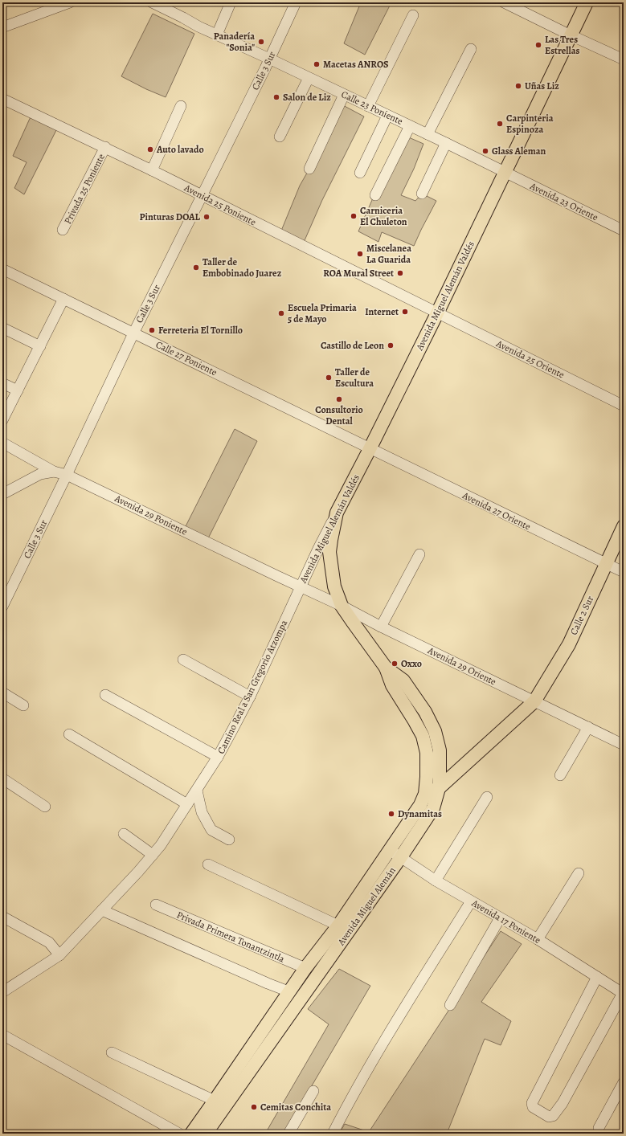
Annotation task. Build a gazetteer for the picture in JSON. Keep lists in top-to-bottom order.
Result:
{
  "streets": {
    "main road": ["Avenida Miguel Alemán Valdés", "Calle 2 Sur", "Avenida Miguel Alemán"],
    "street": [
      "Calle 3 Sur",
      "Calle 23 Poniente",
      "Privada 25 Poniente",
      "Avenida 23 Oriente",
      "Avenida 25 Poniente",
      "Calle 27 Poniente",
      "Avenida 25 Oriente",
      "Avenida 27 Oriente",
      "Avenida 29 Poniente",
      "Avenida 29 Oriente",
      "Camino Real a San Gregorio Atzompa",
      "Avenida 17 Poniente",
      "Privada Primera Tonantzintla"
    ]
  },
  "crossings": [
    ["Calle 3 Sur", "Calle 23 Poniente"],
    ["Calle 3 Sur", "Avenida 25 Poniente"],
    ["Calle 3 Sur", "Calle 27 Poniente"],
    ["Calle 3 Sur", "Avenida 29 Poniente"],
    ["Calle 23 Poniente", "Avenida 23 Oriente"],
    ["Calle 23 Poniente", "Avenida Miguel Alemán Valdés"],
    ["Privada 25 Poniente", "Avenida 25 Poniente"],
    ["Avenida 23 Oriente", "Avenida Miguel Alemán Valdés"],
    ["Avenida 25 Poniente", "Avenida Miguel Alemán Valdés"],
    ["Avenida 25 Poniente", "Avenida 25 Oriente"],
    ["Avenida Miguel Alemán Valdés", "Calle 27 Poniente"],
    ["Avenida Miguel Alemán Valdés", "Avenida 25 Oriente"],
    ["Avenida Miguel Alemán Valdés", "Avenida 27 Oriente"],
    ["Avenida Miguel Alemán Valdés", "Avenida 29 Poniente"],
    ["Avenida Miguel Alemán Valdés", "Avenida 29 Oriente"],
    ["Avenida Miguel Alemán Valdés", "Camino Real a San Gregorio Atzompa"],
    ["Avenida Miguel Alemán Valdés", "Avenida Miguel Alemán"],
    ["Calle 27 Poniente", "Avenida 27 Oriente"],
    ["Avenida 27 Oriente", "Calle 2 Sur"],
    ["Avenida 29 Poniente", "Avenida 29 Oriente"],
    ["Avenida 29 Poniente", "Camino Real a San Gregorio Atzompa"],
    ["Calle 2 Sur", "Avenida 29 Oriente"],
    ["Calle 2 Sur", "Avenida Miguel Alemán"],
    ["Avenida 29 Oriente", "Camino Real a San Gregorio Atzompa"],
    ["Avenida 29 Oriente", "Avenida Miguel Alemán"],
    ["Avenida Miguel Alemán", "Avenida 17 Poniente"],
    ["Avenida Miguel Alemán", "Privada Primera Tonantzintla"]
  ],
  "places": [
    "Panadería \"Sonia\"",
    "Las Tres Estrellas",
    "Macetas ANROS",
    "Uñas Liz",
    "Salon de Liz",
    "Carpinteria Espinoza",
    "Auto lavado",
    "Glass Aleman",
    "Carniceria El Chuleton",
    "Pinturas DOAL",
    "Miscelanea La Guarida",
    "Taller de Embobinado Juarez",
    "ROA Mural Street",
    "Internet",
    "Escuela Primaria 5 de Mayo",
    "Ferreteria El Tornillo",
    "Castillo de Leon",
    "Taller de Escultura",
    "Consultorio Dental",
    "Oxxo",
    "Dynamitas",
    "Cemitas Conchita"
  ]
}
